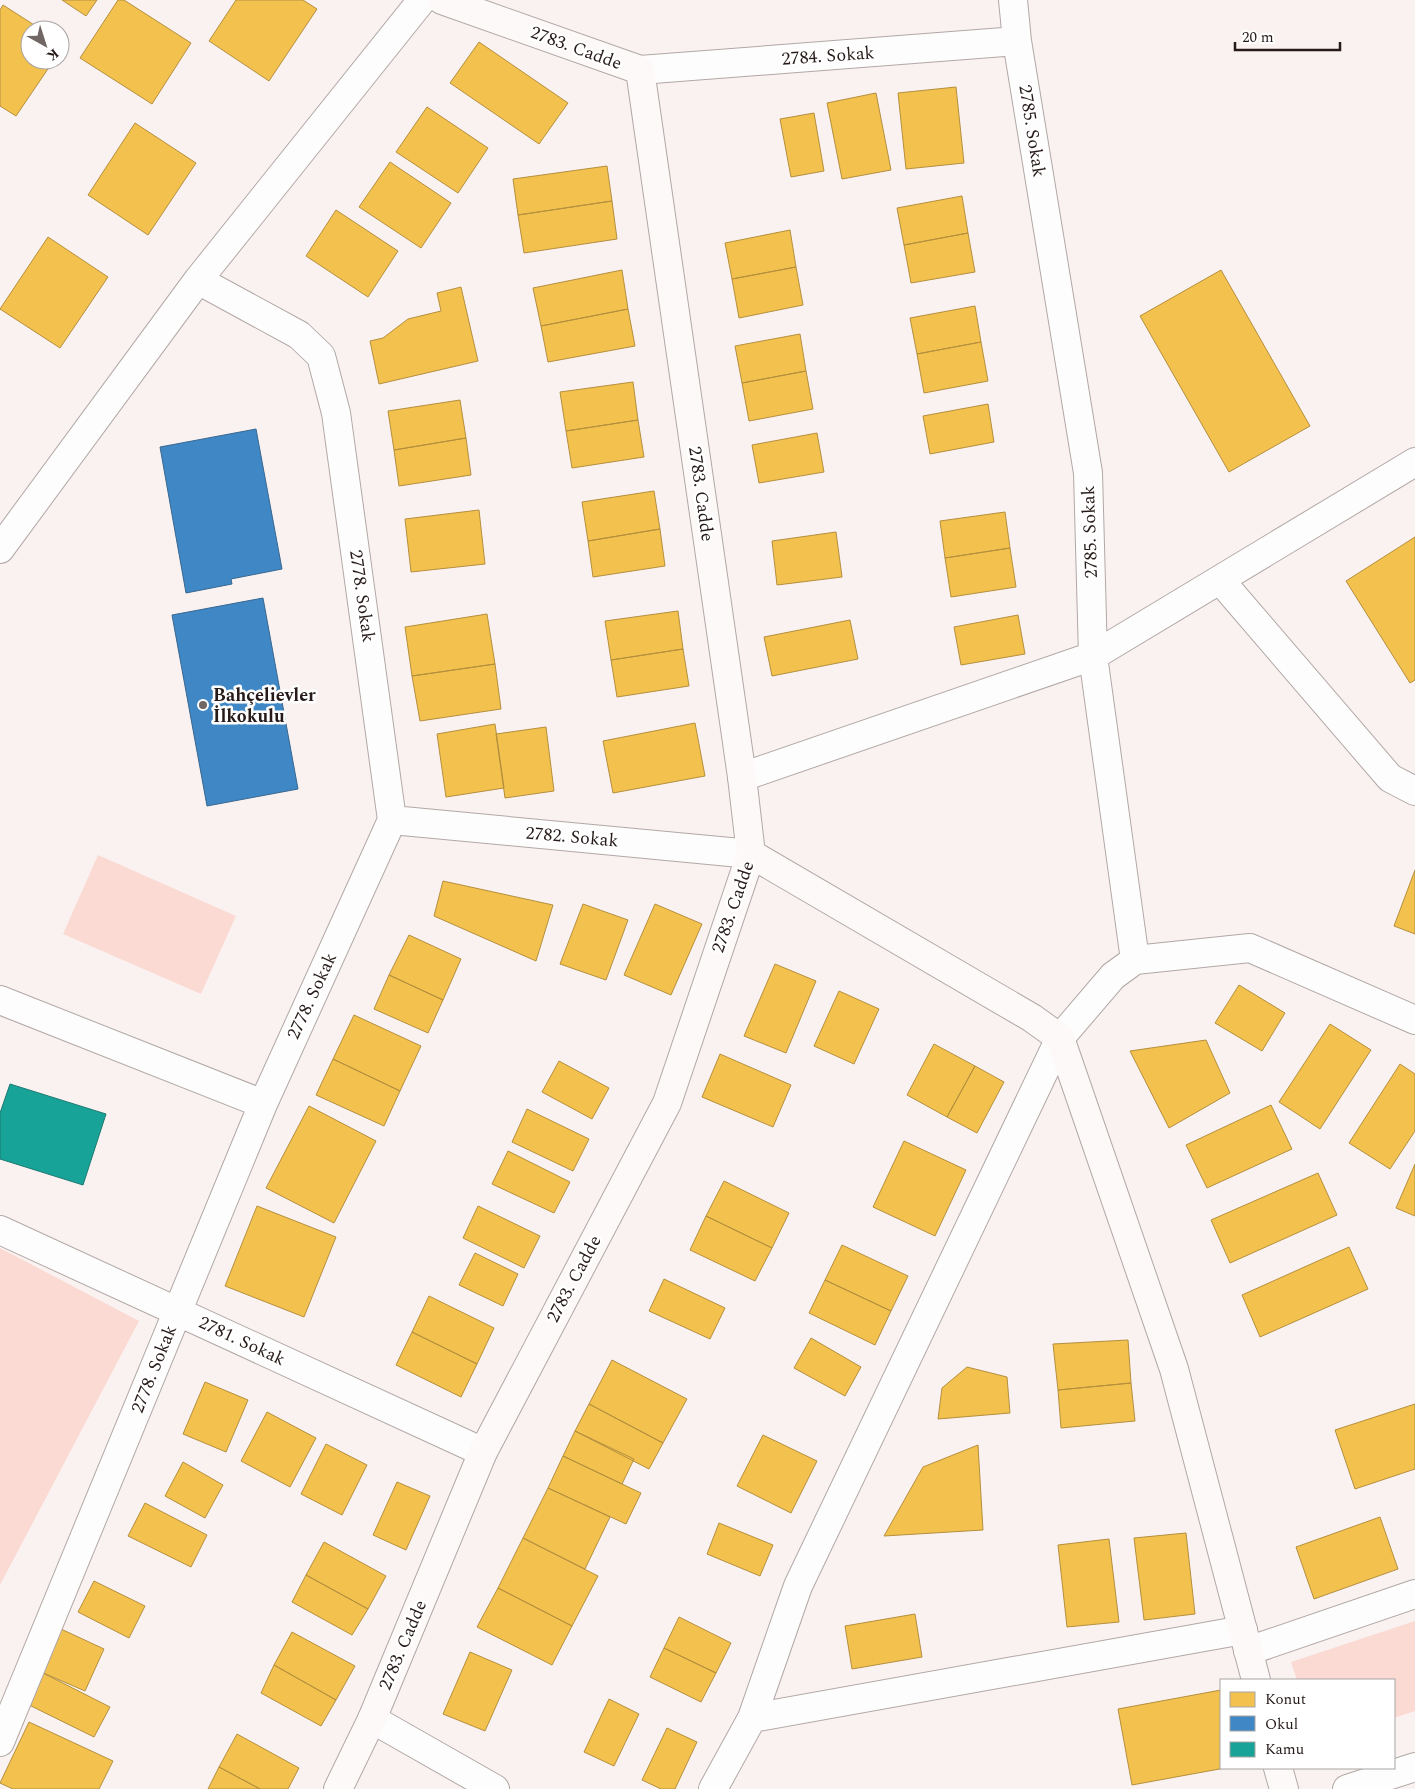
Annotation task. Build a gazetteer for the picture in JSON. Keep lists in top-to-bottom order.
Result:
{
  "streets": {
    "main road": ["2783. Cadde"],
    "street": [
      "2784. Sokak",
      "2785. Sokak",
      "2778. Sokak",
      "2782. Sokak",
      "2781. Sokak"
    ]
  },
  "crossings": [
    ["2783. Cadde", "2784. Sokak"],
    ["2783. Cadde", "2782. Sokak"],
    ["2783. Cadde", "2781. Sokak"],
    ["2784. Sokak", "2785. Sokak"],
    ["2778. Sokak", "2782. Sokak"],
    ["2778. Sokak", "2781. Sokak"]
  ],
  "places": ["Bahçelievler İlkokulu"],
  "legend": ["Konut", "Okul", "Kamu"],
  "scale_bar": "20 m",
  "north": "bottom right"
}
